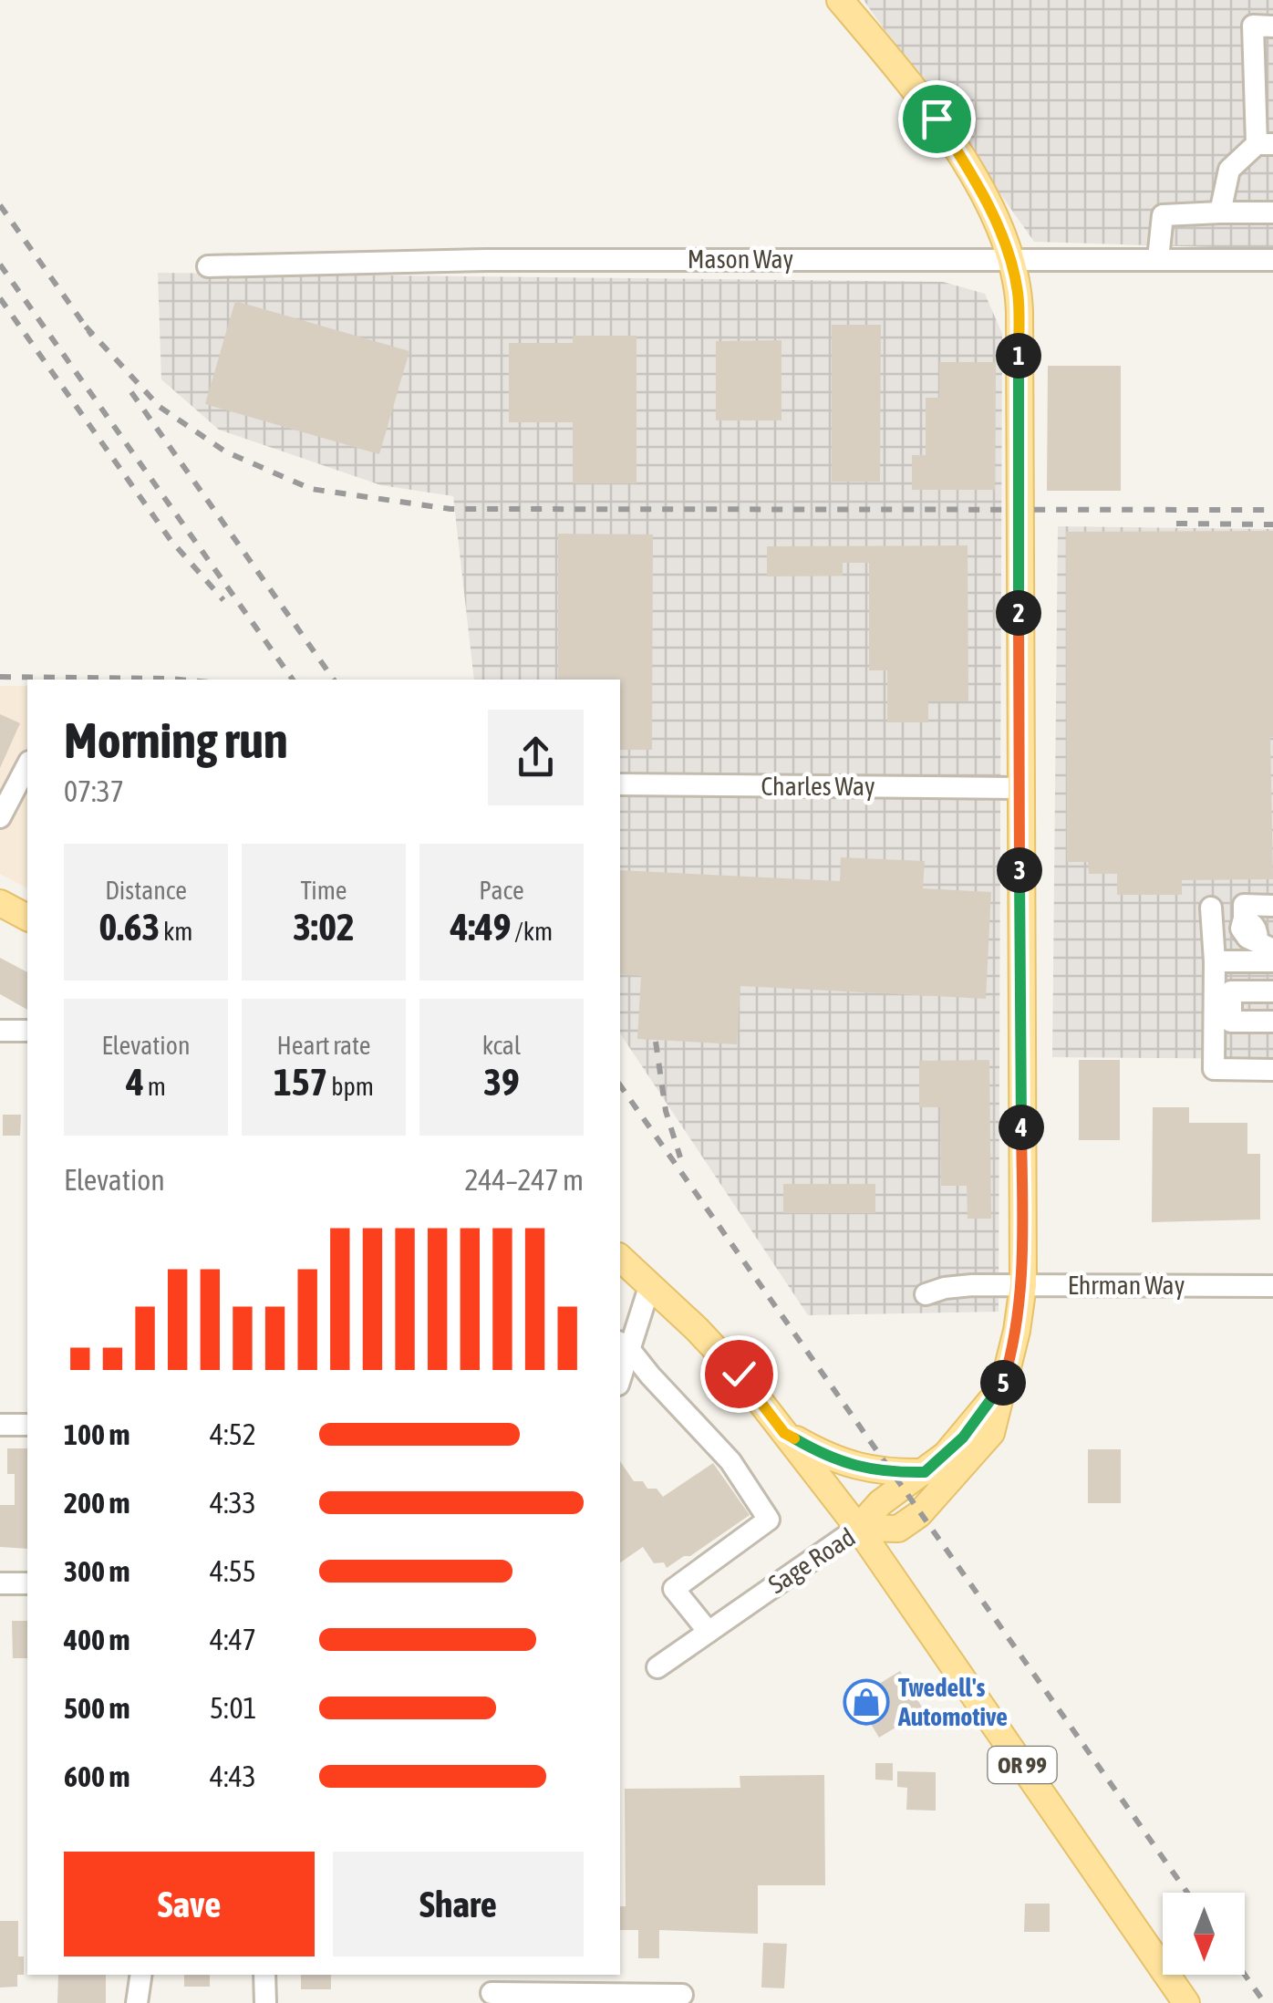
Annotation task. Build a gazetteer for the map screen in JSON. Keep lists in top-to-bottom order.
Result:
{
  "streets": {
    "main road": ["Sage Road", "OR 99"],
    "street": ["Mason Way", "Charles Way", "Ehrman Way"]
  },
  "crossings": [
    ["Mason Way", "Sage Road"],
    ["Charles Way", "Sage Road"],
    ["Ehrman Way", "Sage Road"],
    ["Sage Road", "OR 99"]
  ],
  "places": {
    "shop": ["Twedell's Automotive"]
  },
  "north": "bottom",
  "page": {
    "pins": [
      "1",
      "2",
      "3",
      "4",
      "5"
    ],
    "heading": ["Morning run", "07:37"],
    "stats": [
      ["Distance", "0.63 km"],
      ["Time", "3:02"],
      ["Pace", "4:49 /km"],
      ["Elevation", "4 m"],
      ["Heart rate", "157 bpm"],
      ["kcal", "39"]
    ],
    "chart": ["Elevation", "244–247 m"],
    "list": [
      {
        "name": "100 m",
        "note": "4:52"
      },
      {
        "name": "200 m",
        "note": "4:33"
      },
      {
        "name": "300 m",
        "note": "4:55"
      },
      {
        "name": "400 m",
        "note": "4:47"
      },
      {
        "name": "500 m",
        "note": "5:01"
      },
      {
        "name": "600 m",
        "note": "4:43"
      }
    ],
    "buttons": ["Save", "Share"]
  }
}
